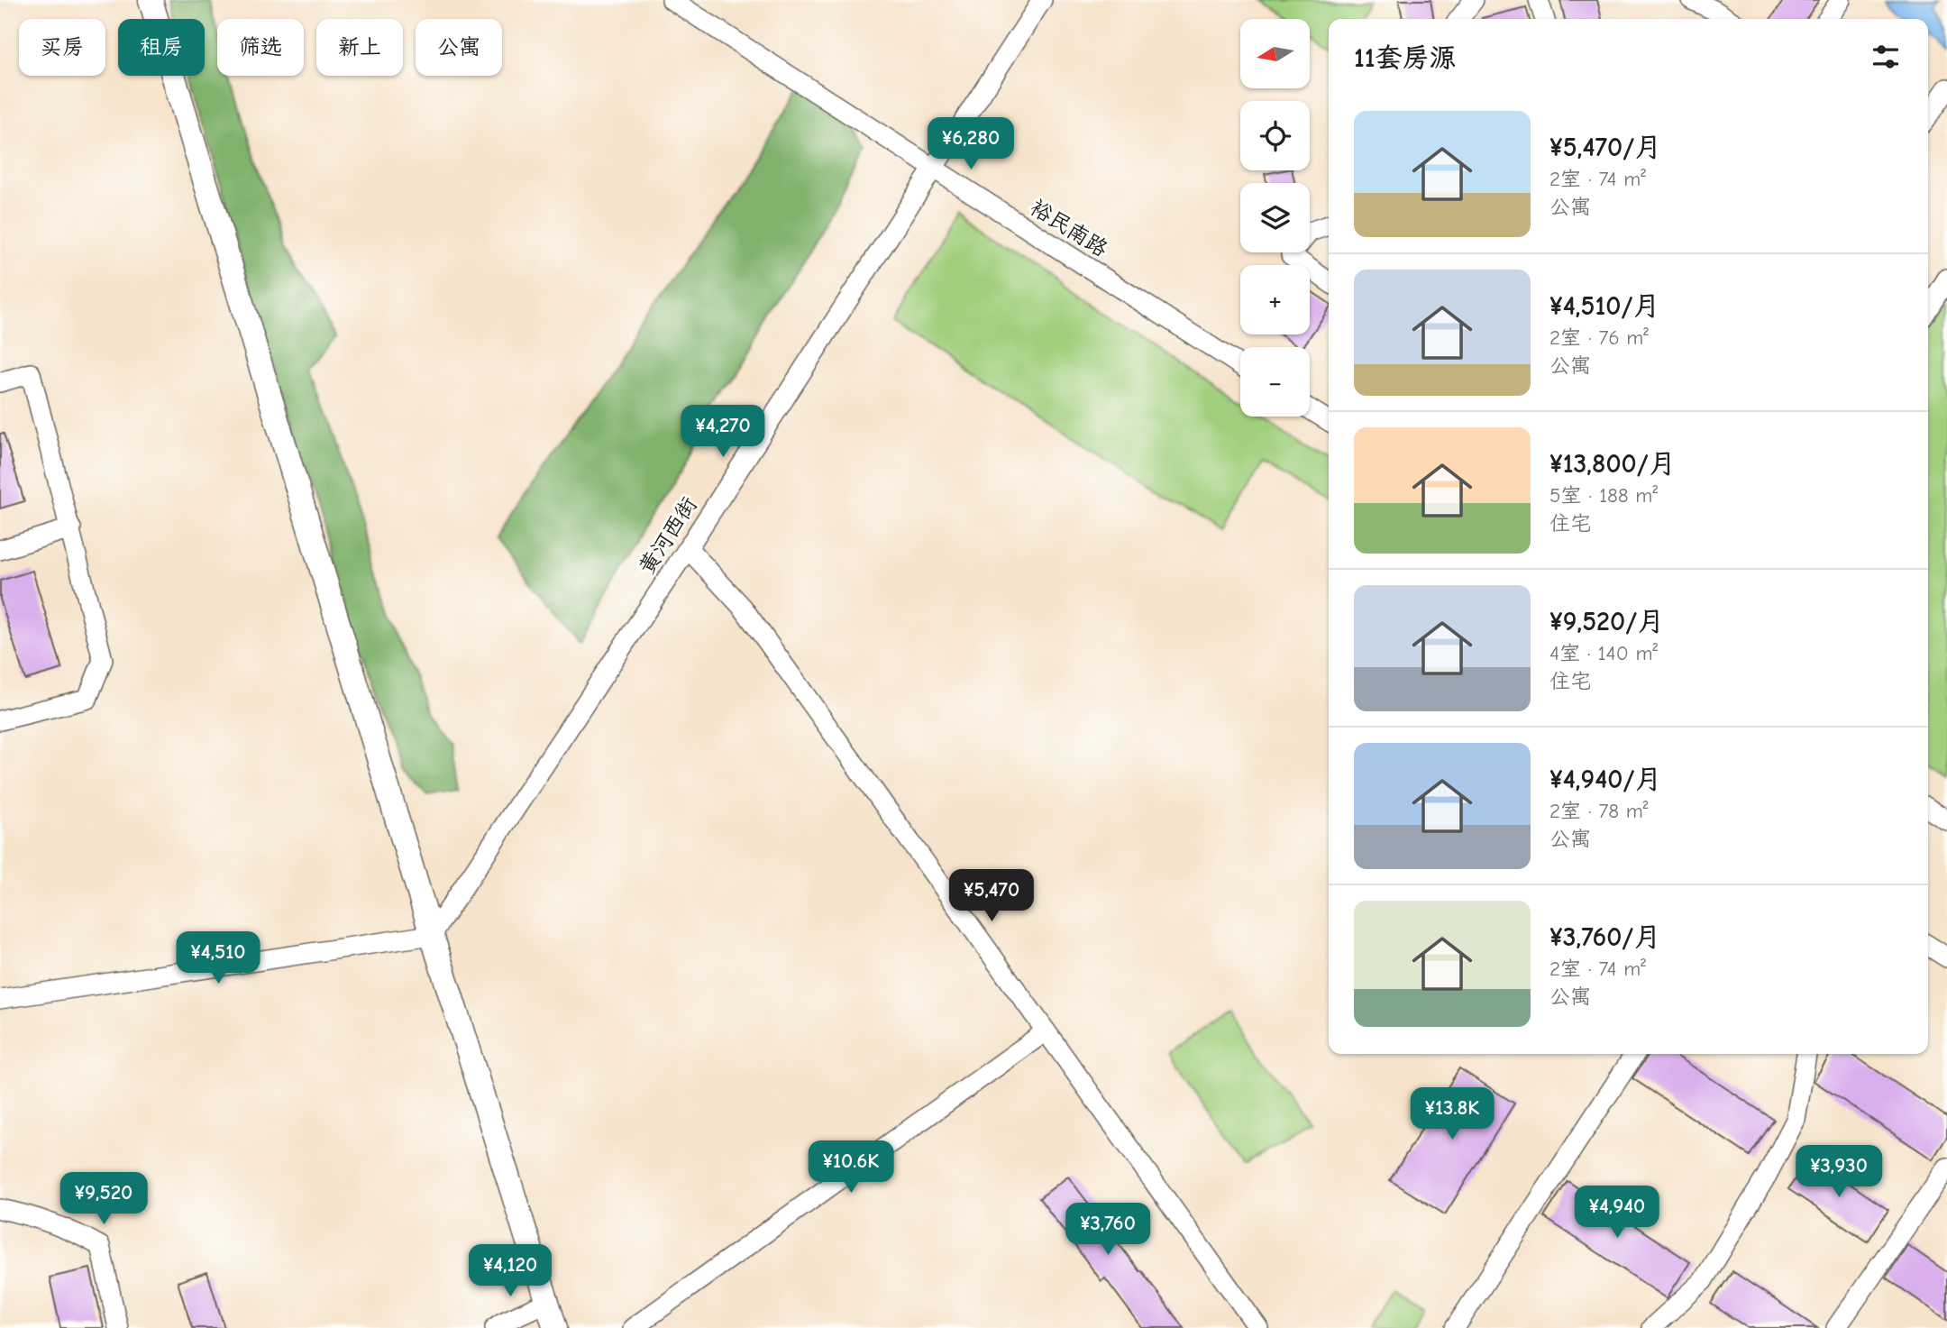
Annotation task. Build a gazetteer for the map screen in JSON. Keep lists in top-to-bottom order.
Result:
{
  "streets": {
    "street": ["裕民南路", "黄河西街"]
  },
  "crossings": [
    ["裕民南路", "黄河西街"]
  ],
  "north": "left",
  "page": {
    "map_buttons": ["+", "−"],
    "chip": [
      "买房",
      "租房",
      "筛选",
      "新上",
      "公寓"
    ],
    "heading": "11套房源",
    "list": [
      {
        "name": "¥5,470/月",
        "note": "2室 · 74 m² · 公寓"
      },
      {
        "name": "¥4,510/月",
        "note": "2室 · 76 m² · 公寓"
      },
      {
        "name": "¥13,800/月",
        "note": "5室 · 188 m² · 住宅"
      },
      {
        "name": "¥9,520/月",
        "note": "4室 · 140 m² · 住宅"
      },
      {
        "name": "¥4,940/月",
        "note": "2室 · 78 m² · 公寓"
      },
      {
        "name": "¥3,760/月",
        "note": "2室 · 74 m² · 公寓"
      }
    ],
    "price": [
      "¥6,280",
      "¥4,270",
      "¥5,470",
      "¥4,510",
      "¥13.8K",
      "¥10.6K",
      "¥3,930",
      "¥9,520",
      "¥4,940",
      "¥3,760",
      "¥4,120"
    ]
  }
}
